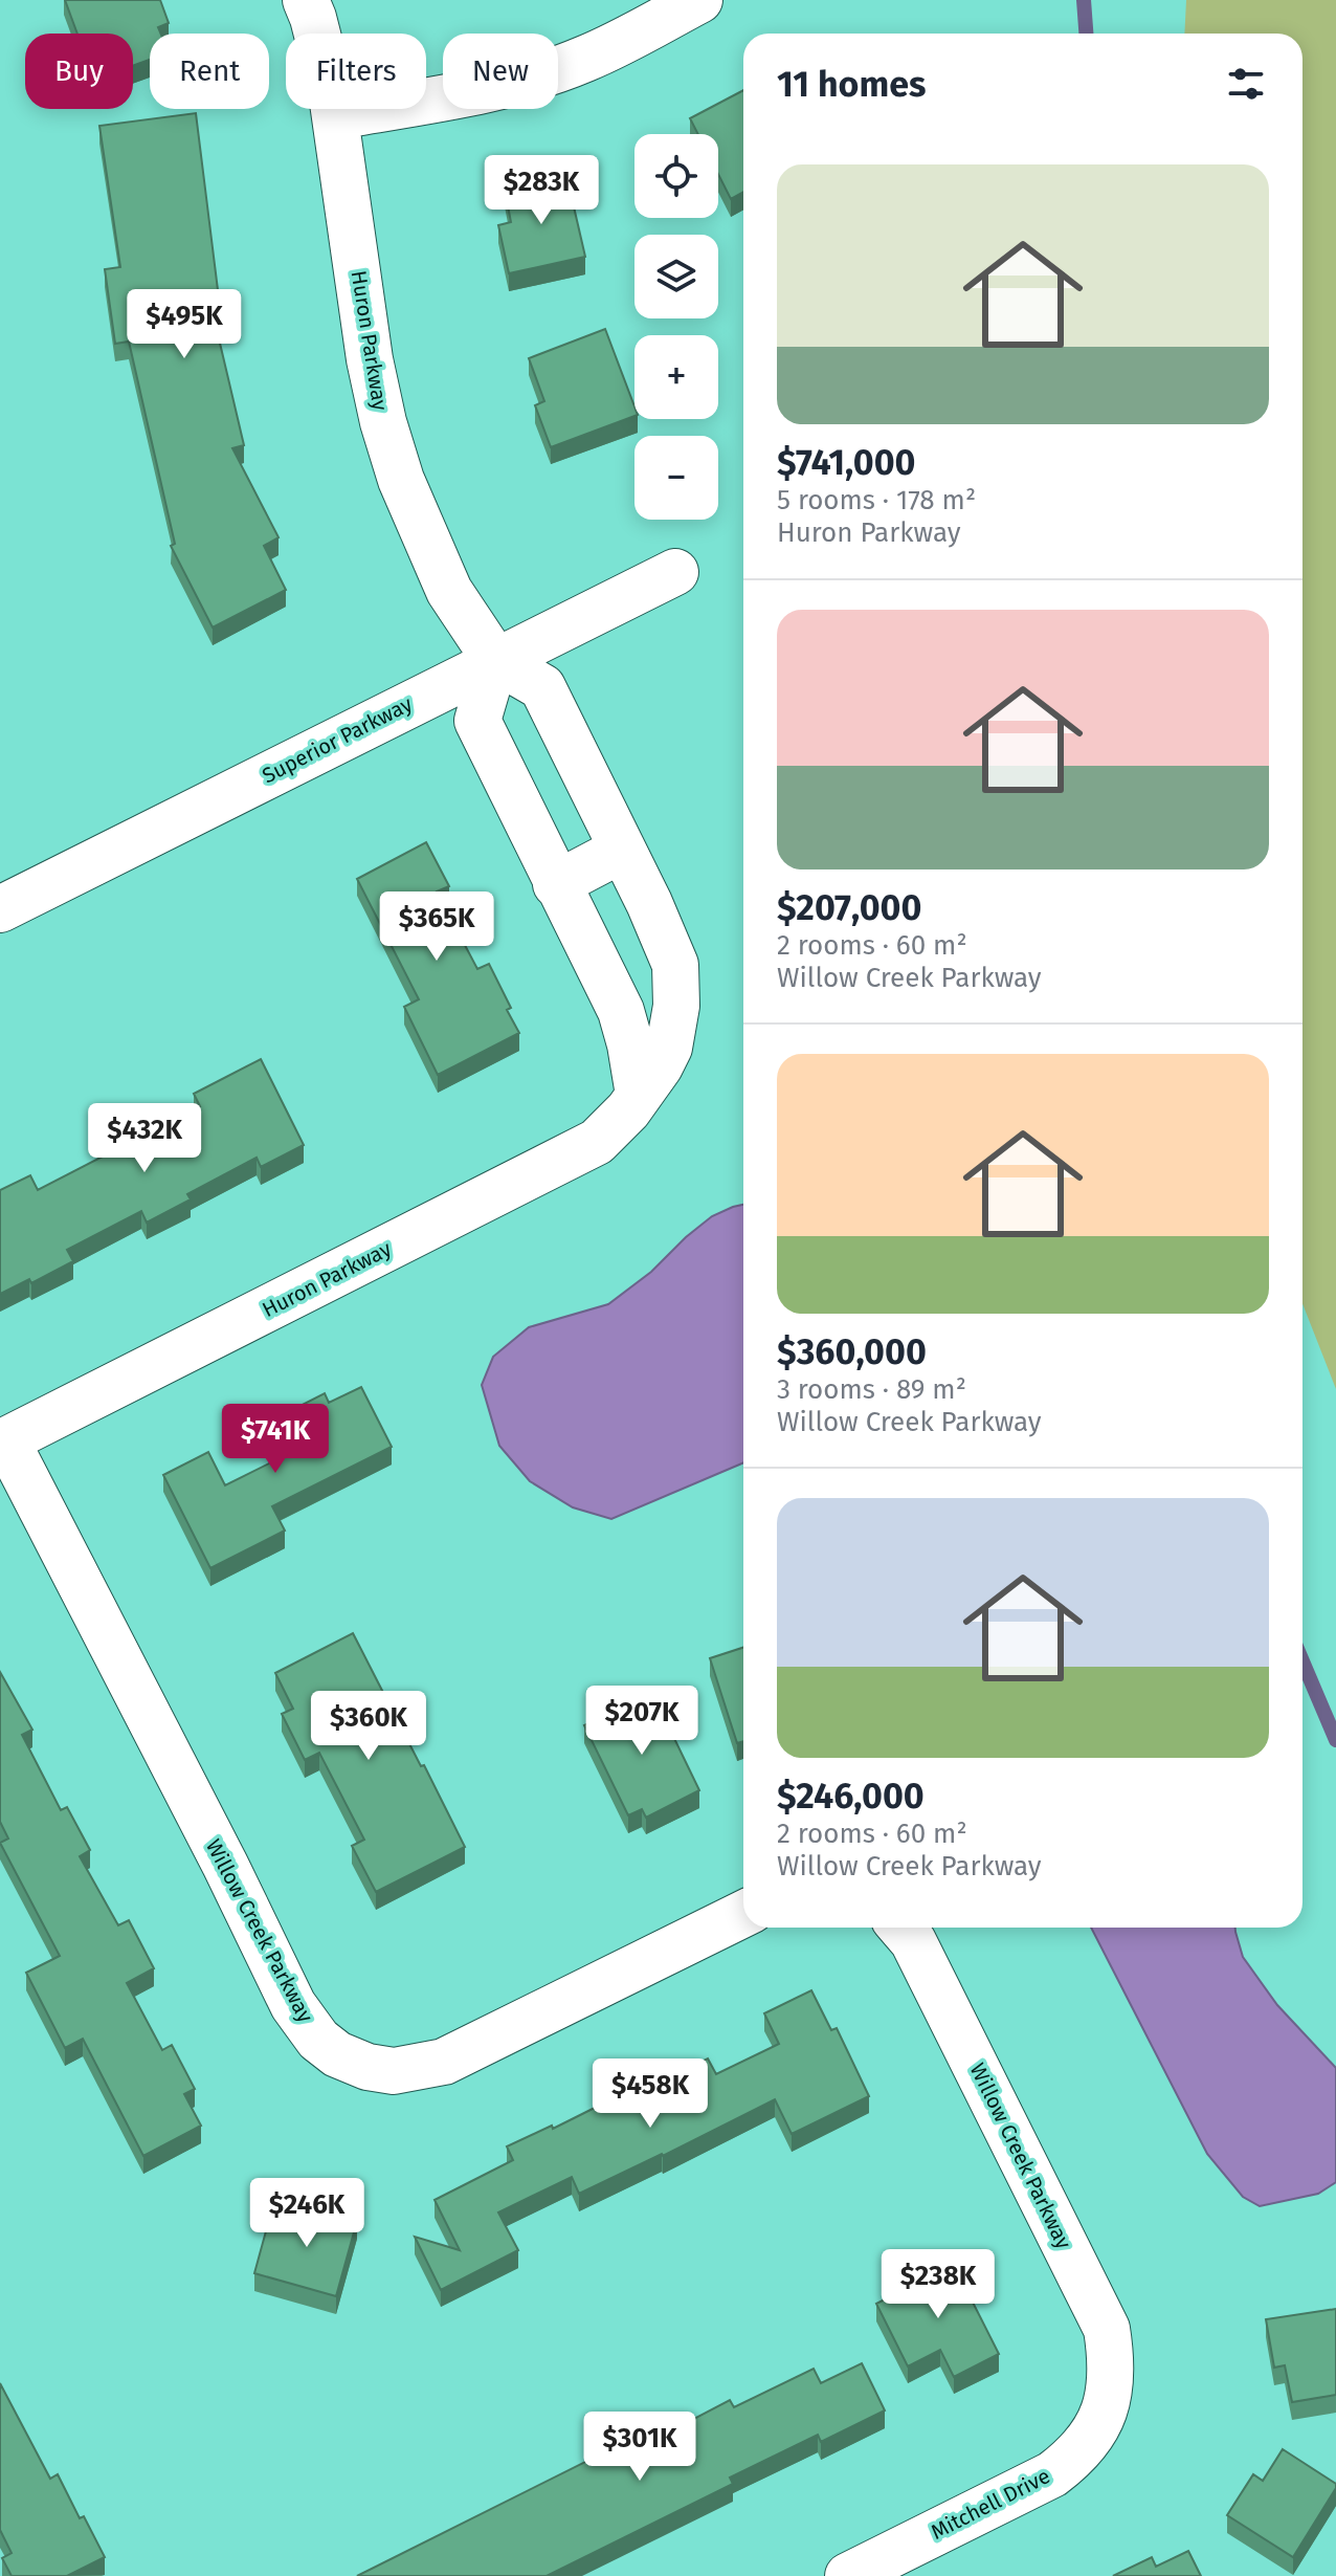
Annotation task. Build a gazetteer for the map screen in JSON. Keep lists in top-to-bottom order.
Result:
{
  "streets": {
    "street": [
      "Huron Parkway",
      "Superior Parkway",
      "Willow Creek Parkway",
      "Mitchell Drive"
    ]
  },
  "crossings": [
    ["Huron Parkway", "Superior Parkway"],
    ["Huron Parkway", "Willow Creek Parkway"],
    ["Willow Creek Parkway", "Mitchell Drive"]
  ],
  "page": {
    "chip": [
      "Buy",
      "Rent",
      "Filters",
      "New"
    ],
    "heading": "11 homes",
    "map_buttons": ["+", "−"],
    "list": [
      {
        "name": "$741,000",
        "note": "5 rooms · 178 m² · Huron Parkway"
      },
      {
        "name": "$207,000",
        "note": "2 rooms · 60 m² · Willow Creek Parkway"
      },
      {
        "name": "$360,000",
        "note": "3 rooms · 89 m² · Willow Creek Parkway"
      },
      {
        "name": "$246,000",
        "note": "2 rooms · 60 m² · Willow Creek Parkway"
      }
    ],
    "price": [
      "$283K",
      "$495K",
      "$365K",
      "$432K",
      "$741K",
      "$207K",
      "$360K",
      "$458K",
      "$246K",
      "$238K",
      "$301K"
    ]
  }
}
